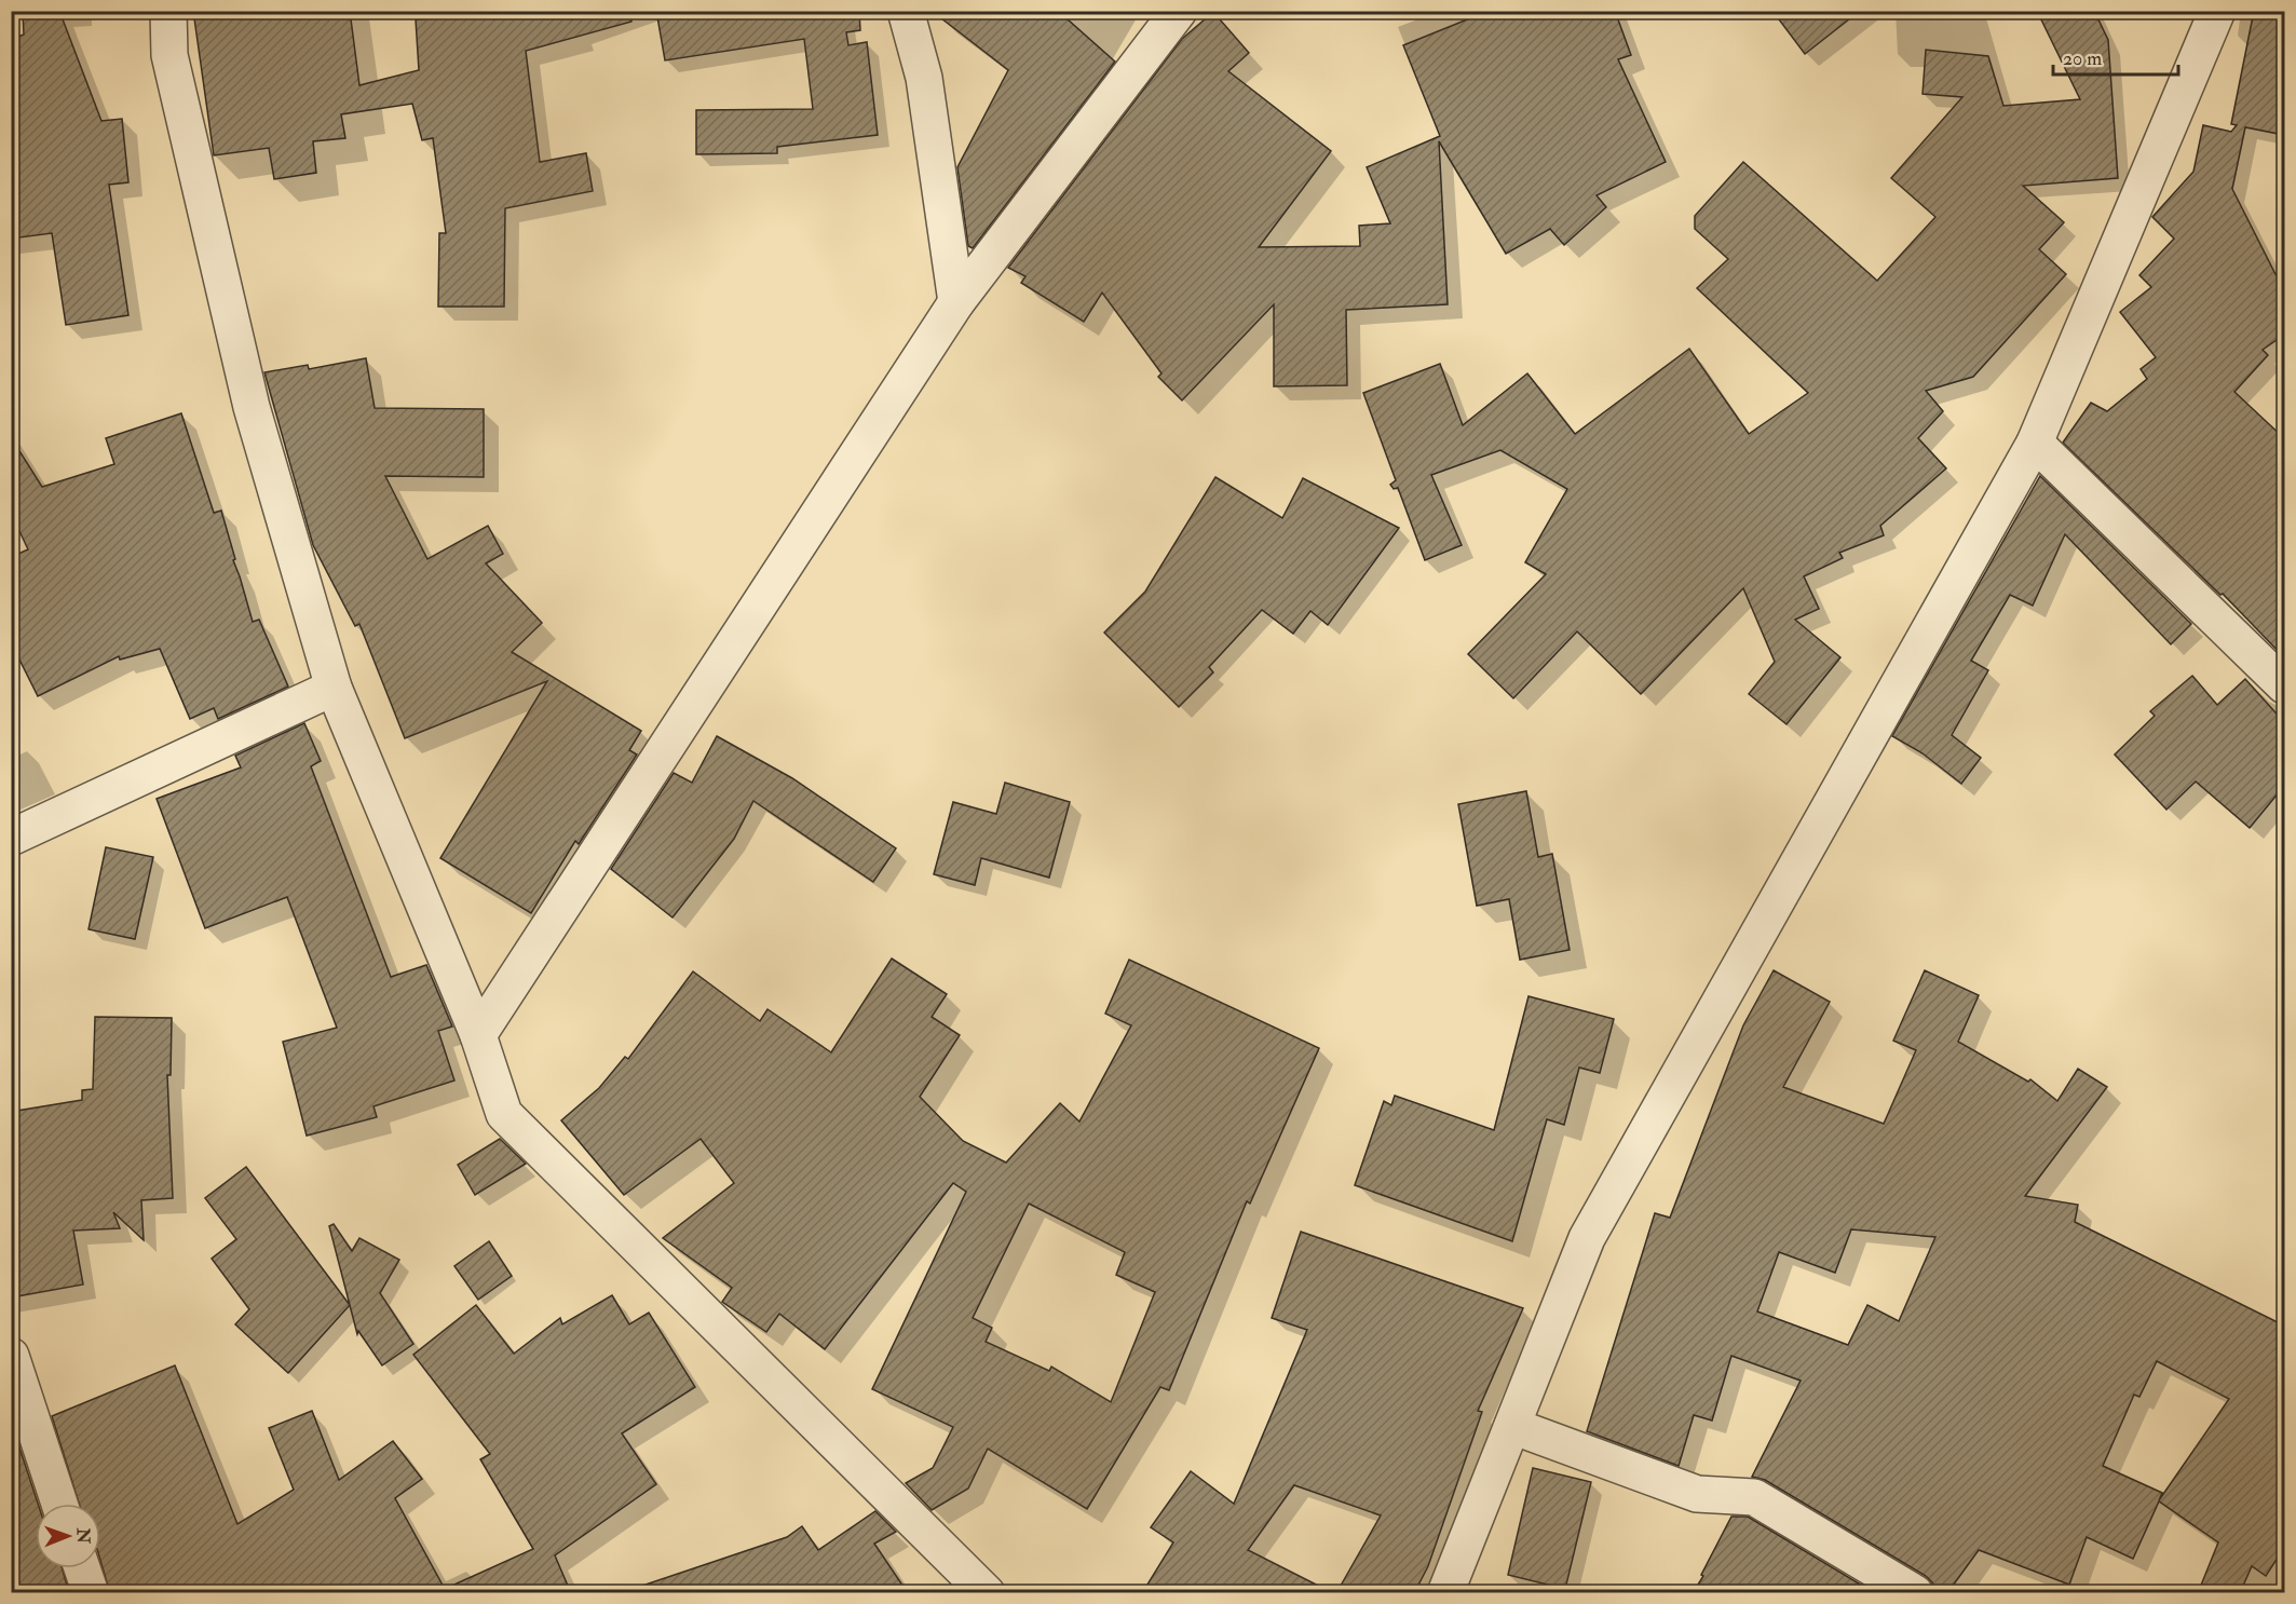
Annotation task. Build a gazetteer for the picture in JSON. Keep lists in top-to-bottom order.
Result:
{
  "scale_bar": "20 m",
  "north": "right"
}
